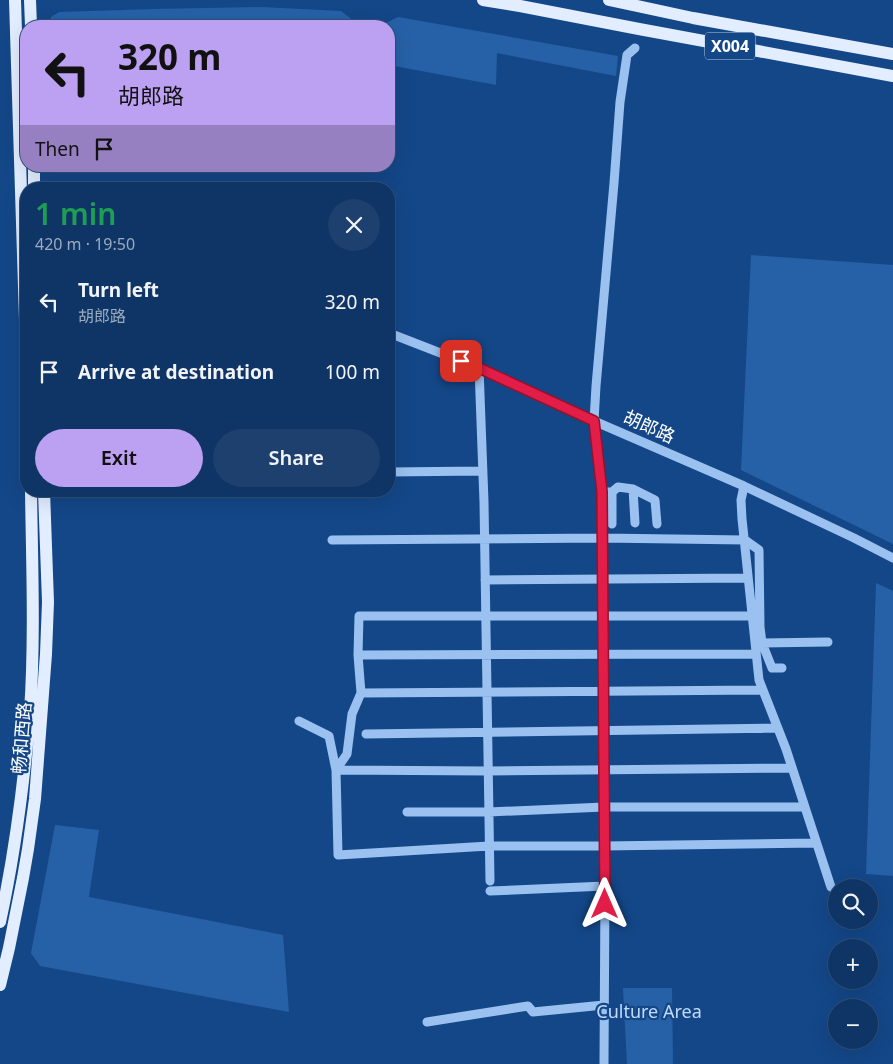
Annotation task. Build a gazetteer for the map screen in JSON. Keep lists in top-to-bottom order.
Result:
{
  "streets": {
    "main road": ["X004", "畅和西路"],
    "street": ["胡郎路"]
  },
  "parks": ["Culture Area"],
  "page": {
    "turn": ["320 m", "胡郎路"],
    "then": "Then",
    "heading": ["1 min", "420 m · 19:50"],
    "list": [
      {
        "name": "Turn left",
        "note": "胡郎路",
        "value": "320 m"
      },
      {
        "name": "Arrive at destination",
        "value": "100 m"
      }
    ],
    "buttons": ["Exit", "Share"],
    "map_buttons": ["+", "−"]
  }
}
